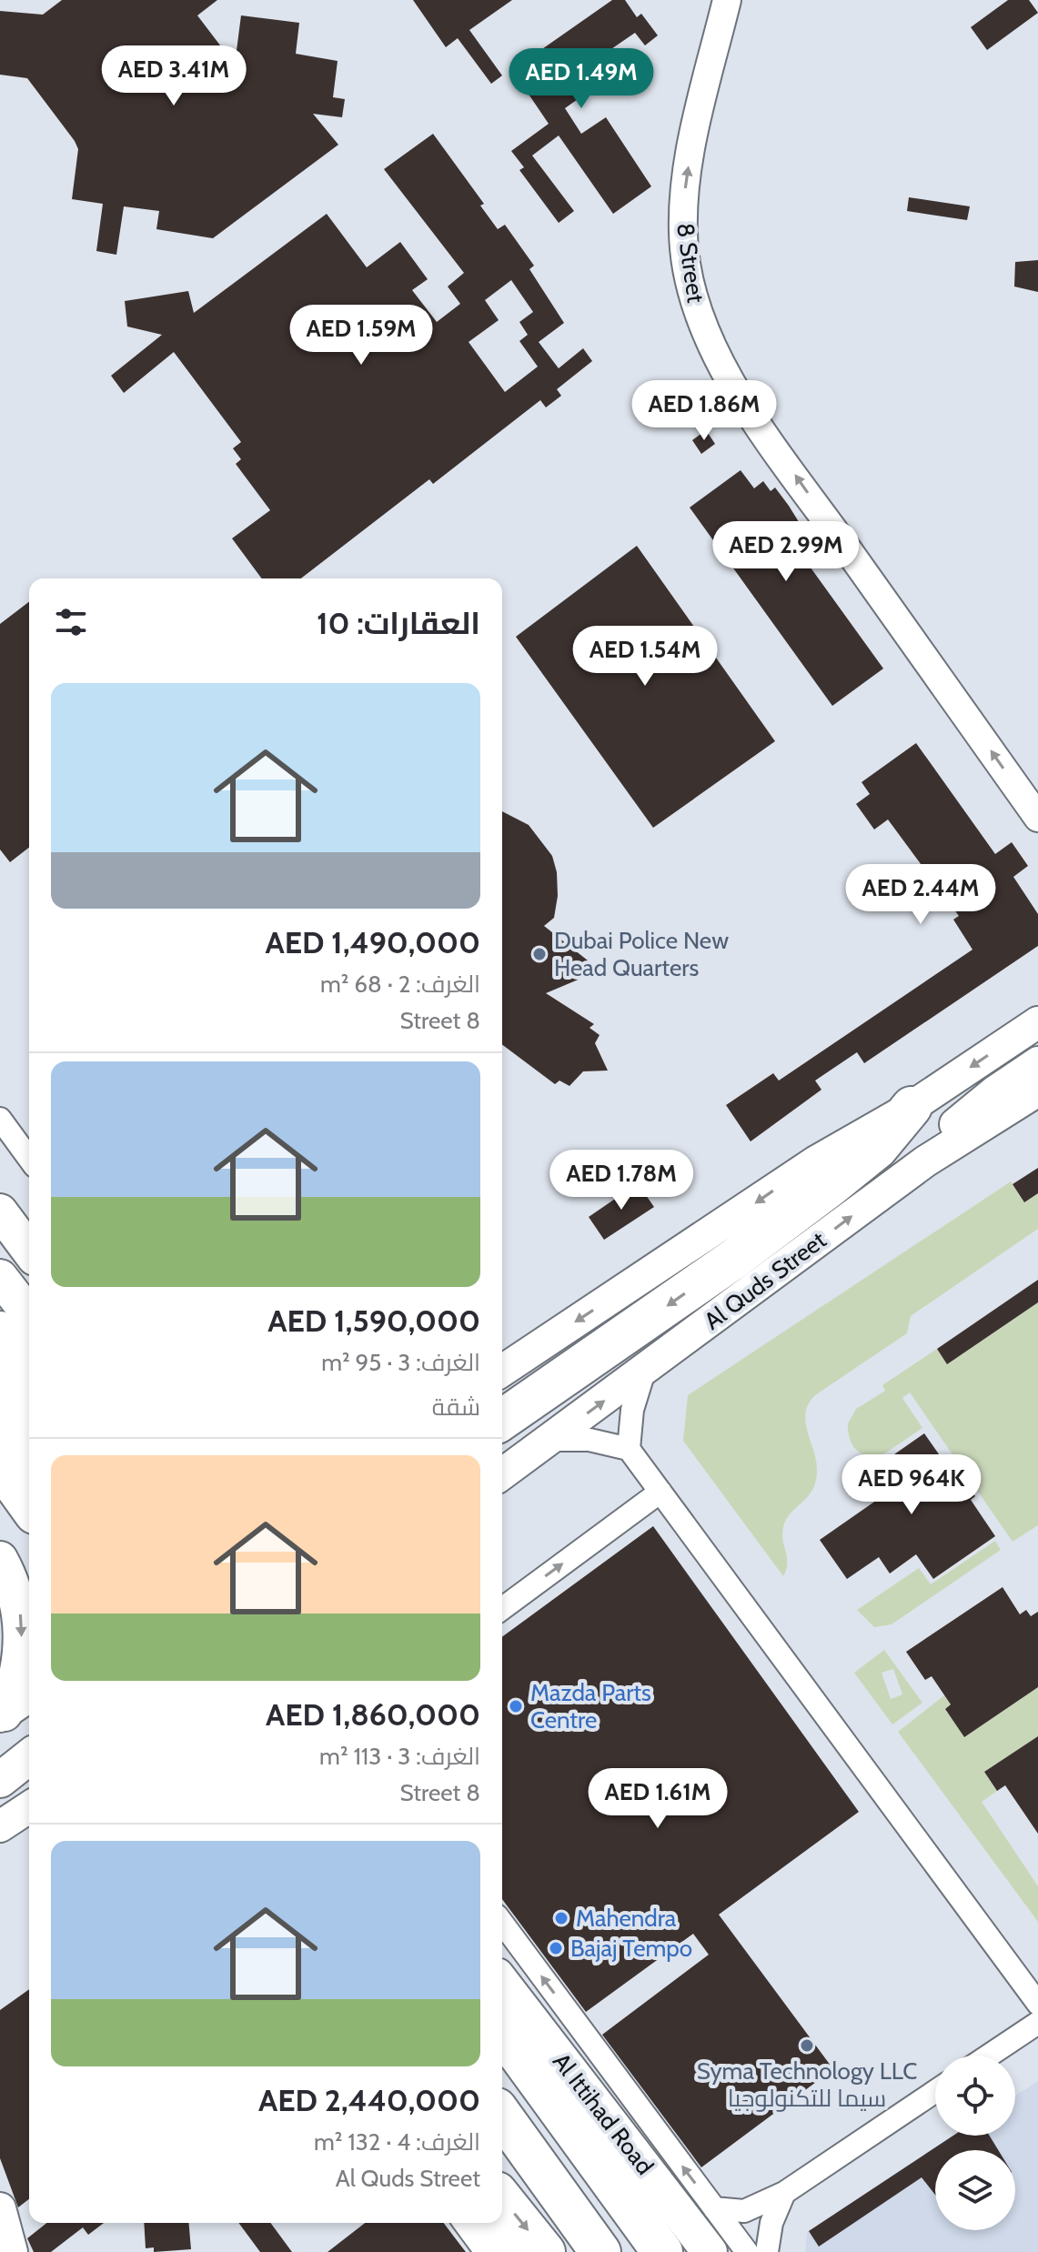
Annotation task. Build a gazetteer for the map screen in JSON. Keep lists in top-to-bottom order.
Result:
{
  "streets": {
    "main road": ["Al Quds Street", "Al Ittihad Road"],
    "street": ["8 Street"]
  },
  "one_way": ["8 Street"],
  "places": [
    "Dubai Police New Head Quarters",
    "Mazda Parts Centre",
    "Mahendra",
    "Bajaj Tempo",
    "Syma Technology LLC سيما للتكنولوجيا"
  ],
  "page": {
    "price": [
      "AED 3.41M",
      "AED 1.49M",
      "AED 1.59M",
      "AED 1.86M",
      "AED 2.99M",
      "AED 1.54M",
      "AED 2.44M",
      "AED 1.78M",
      "AED 964K",
      "AED 1.61M"
    ],
    "heading": "العقارات: 10",
    "list": [
      {
        "name": "AED 1,490,000",
        "note": "الغرف: 2 · 68 m² · 8 Street"
      },
      {
        "name": "AED 1,590,000",
        "note": "الغرف: 3 · 95 m² · شقة"
      },
      {
        "name": "AED 1,860,000",
        "note": "الغرف: 3 · 113 m² · 8 Street"
      },
      {
        "name": "AED 2,440,000",
        "note": "الغرف: 4 · 132 m² · Al Quds Street"
      }
    ]
  }
}
